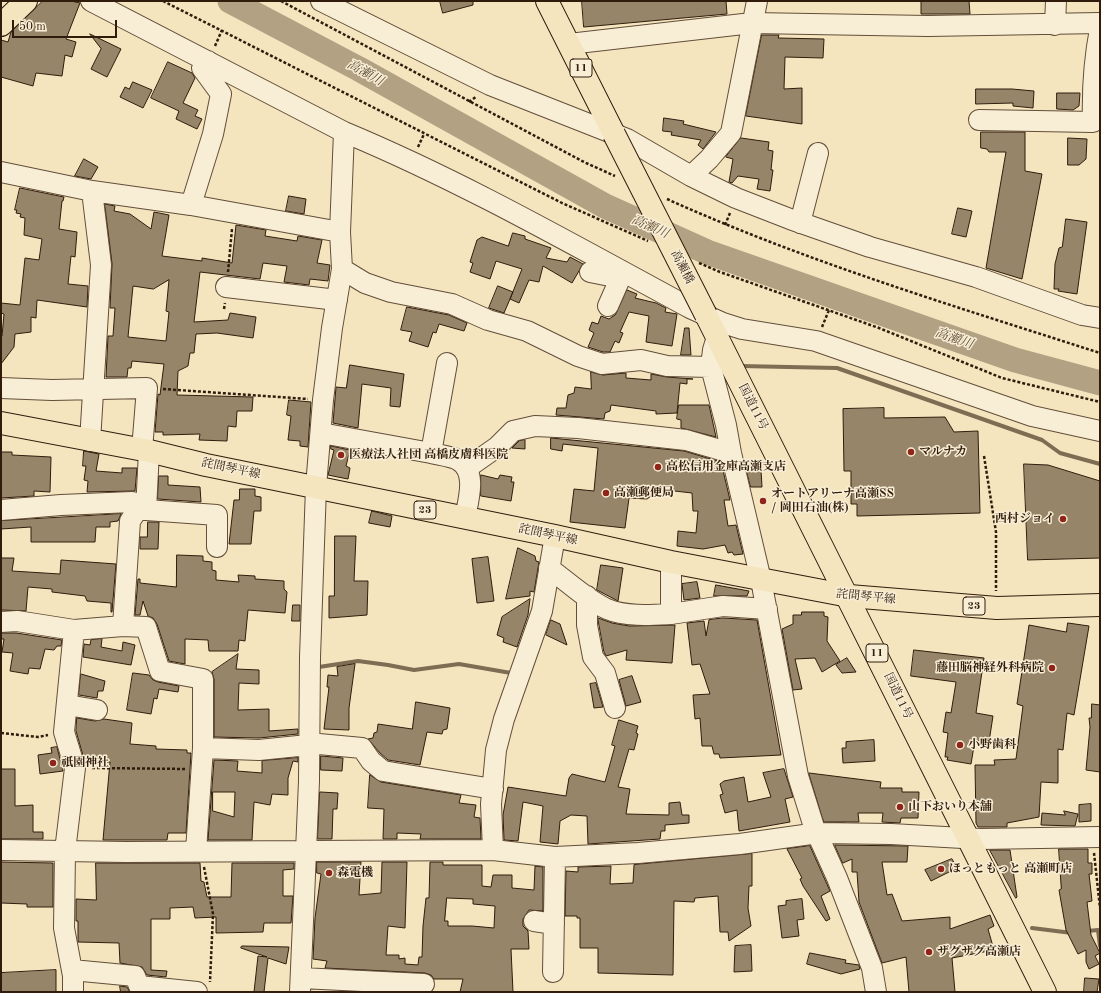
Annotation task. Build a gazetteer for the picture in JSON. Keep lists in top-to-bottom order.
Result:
{
  "streets": {
    "main road": [
      "11",
      "高瀬橋",
      "国道11号",
      "詫間琴平線",
      "23"
    ]
  },
  "crossings": [
    ["11", "高瀬橋"],
    ["高瀬橋", "国道11号"],
    ["国道11号", "詫間琴平線"]
  ],
  "water": ["高瀬川"],
  "places": [
    "マルナカ",
    "医療法人社団 高橋皮膚科医院",
    "高松信用金庫高瀬支店",
    "高瀬郵便局",
    "オートアリーナ高瀬SS / 岡田石油(株)",
    "西村ジョイ",
    "藤田脳神経外科病院",
    "小野歯科",
    "祇園神社",
    "山下おいり本舗",
    "ほっともっと 高瀬町店",
    "森電機",
    "ザグザグ高瀬店"
  ],
  "scale_bar": "50 m"
}
